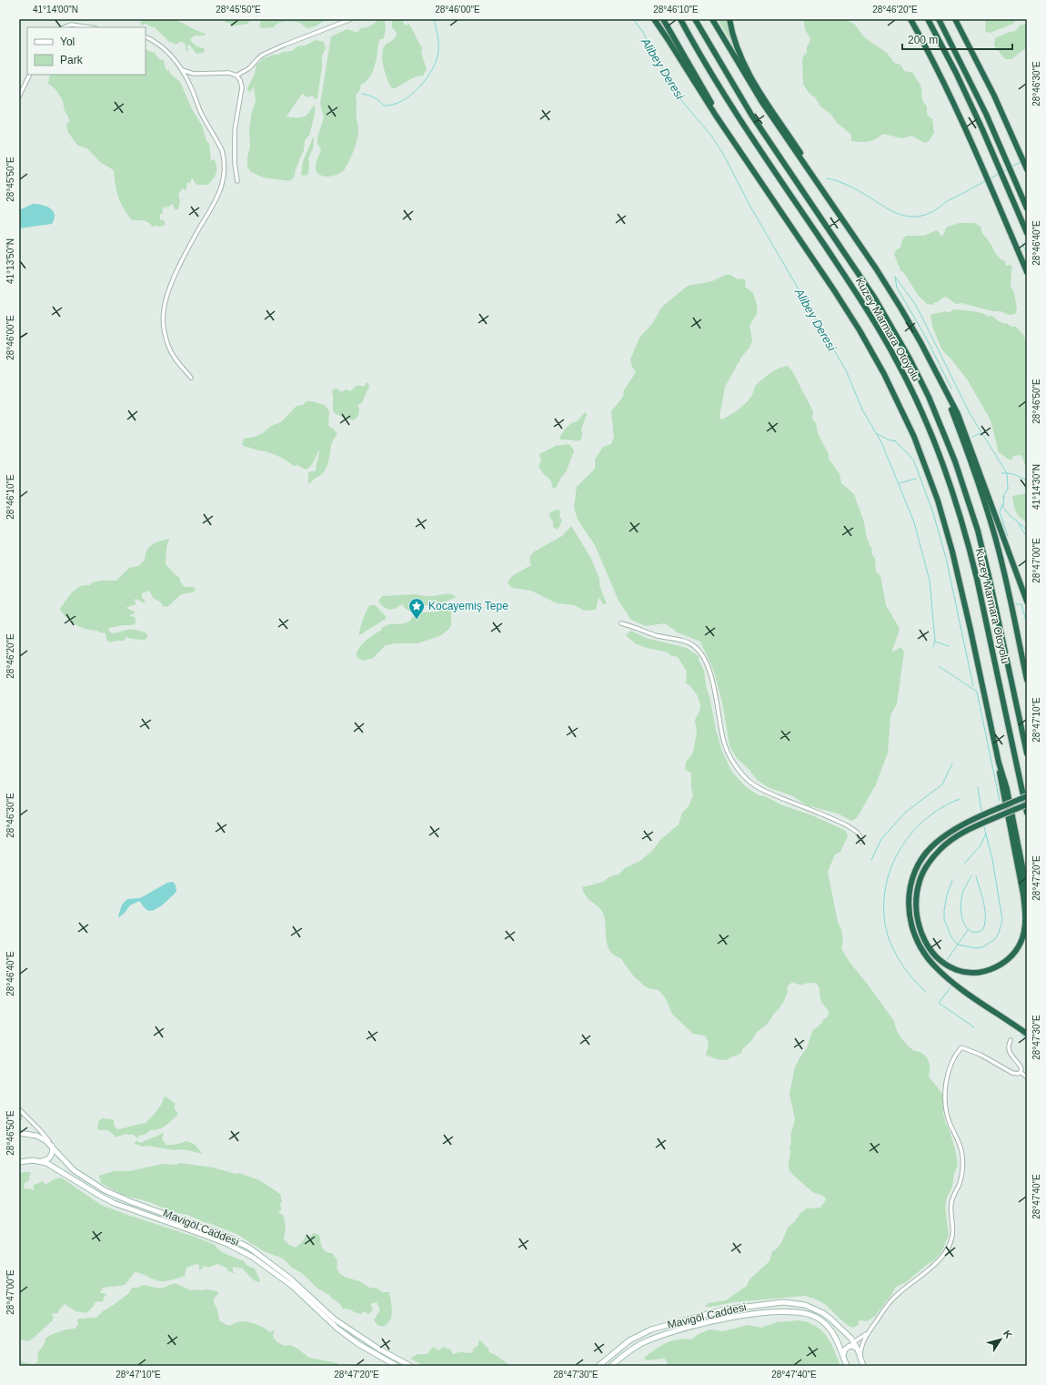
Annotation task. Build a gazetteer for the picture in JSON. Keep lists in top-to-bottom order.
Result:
{
  "streets": {
    "highway": ["Kuzey Marmara Otoyolu"],
    "main road": ["Mavigöl Caddesi"]
  },
  "water": ["Alibey Deresi"],
  "places": {
    "place": ["Kocayemiş Tepe"]
  },
  "legend": ["Yol", "Park"],
  "scale_bar": "200 m",
  "north": "top right",
  "coordinates": [
    "41°14'00\"N",
    "28°45'50\"E",
    "28°46'00\"E",
    "28°46'10\"E",
    "28°46'20\"E",
    "28°46'30\"E",
    "28°46'40\"E",
    "41°13'50\"N",
    "28°46'50\"E",
    "41°14'30\"N",
    "28°47'00\"E",
    "28°47'10\"E",
    "28°47'20\"E",
    "28°47'30\"E",
    "28°47'40\"E"
  ]
}
